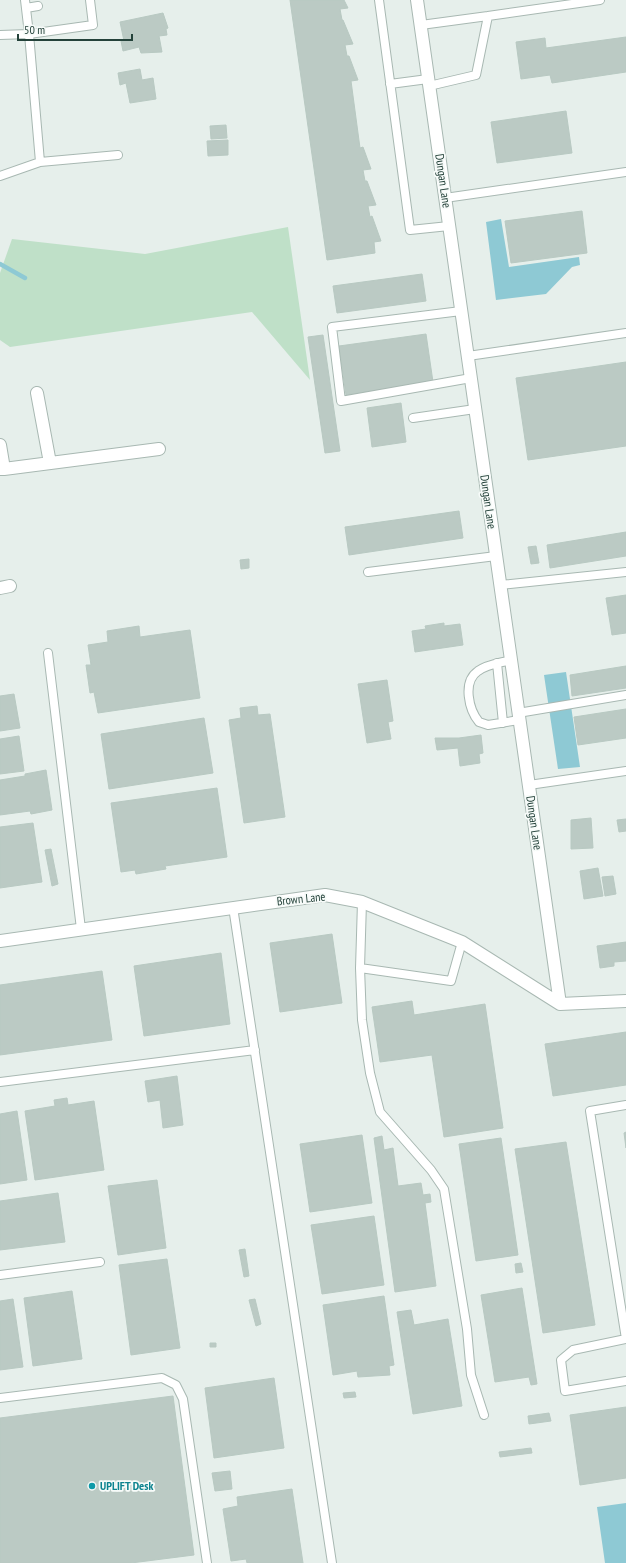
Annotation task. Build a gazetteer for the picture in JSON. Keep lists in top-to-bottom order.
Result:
{
  "streets": {
    "street": ["Dungan Lane", "Brown Lane"]
  },
  "crossings": [
    ["Dungan Lane", "Brown Lane"]
  ],
  "places": ["UPLIFT Desk"],
  "scale_bar": "50 m"
}
